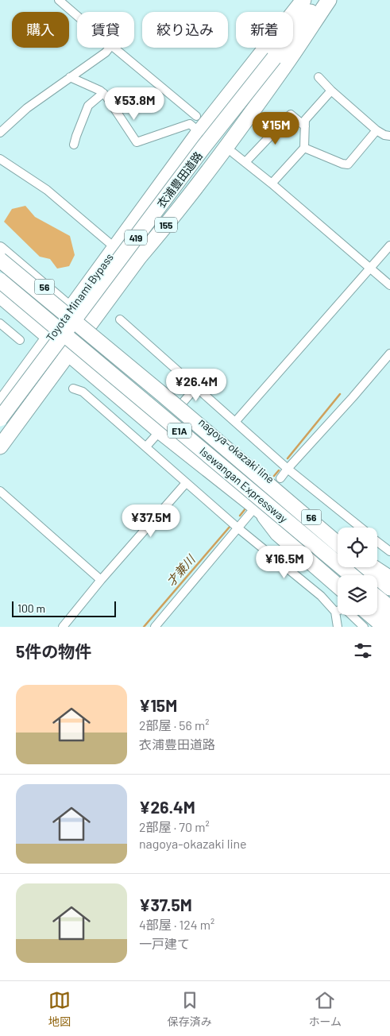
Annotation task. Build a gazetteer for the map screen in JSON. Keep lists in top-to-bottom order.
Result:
{
  "streets": {
    "highway": [
      "衣浦豊田道路",
      "155",
      "419",
      "Toyota Minami Bypass",
      "E1A",
      "Isewangan Expressway"
    ],
    "main road": ["56", "nagoya-okazaki line"]
  },
  "crossings": [
    ["155", "nagoya-okazaki line"],
    ["Toyota Minami Bypass", "nagoya-okazaki line"]
  ],
  "water": ["才兼川"],
  "scale_bar": "100 m",
  "page": {
    "chip": [
      "購入",
      "賃貸",
      "絞り込み",
      "新着"
    ],
    "price": [
      "¥53.8M",
      "¥15M",
      "¥26.4M",
      "¥37.5M",
      "¥16.5M"
    ],
    "scale": "100 m",
    "heading": "5件の物件",
    "list": [
      {
        "name": "¥15M",
        "note": "2部屋 · 56 m² · 衣浦豊田道路"
      },
      {
        "name": "¥26.4M",
        "note": "2部屋 · 70 m² · nagoya-okazaki line"
      },
      {
        "name": "¥37.5M",
        "note": "4部屋 · 124 m² · 一戸建て"
      }
    ],
    "tabs": ["地図", "保存済み", "ホーム"]
  }
}
